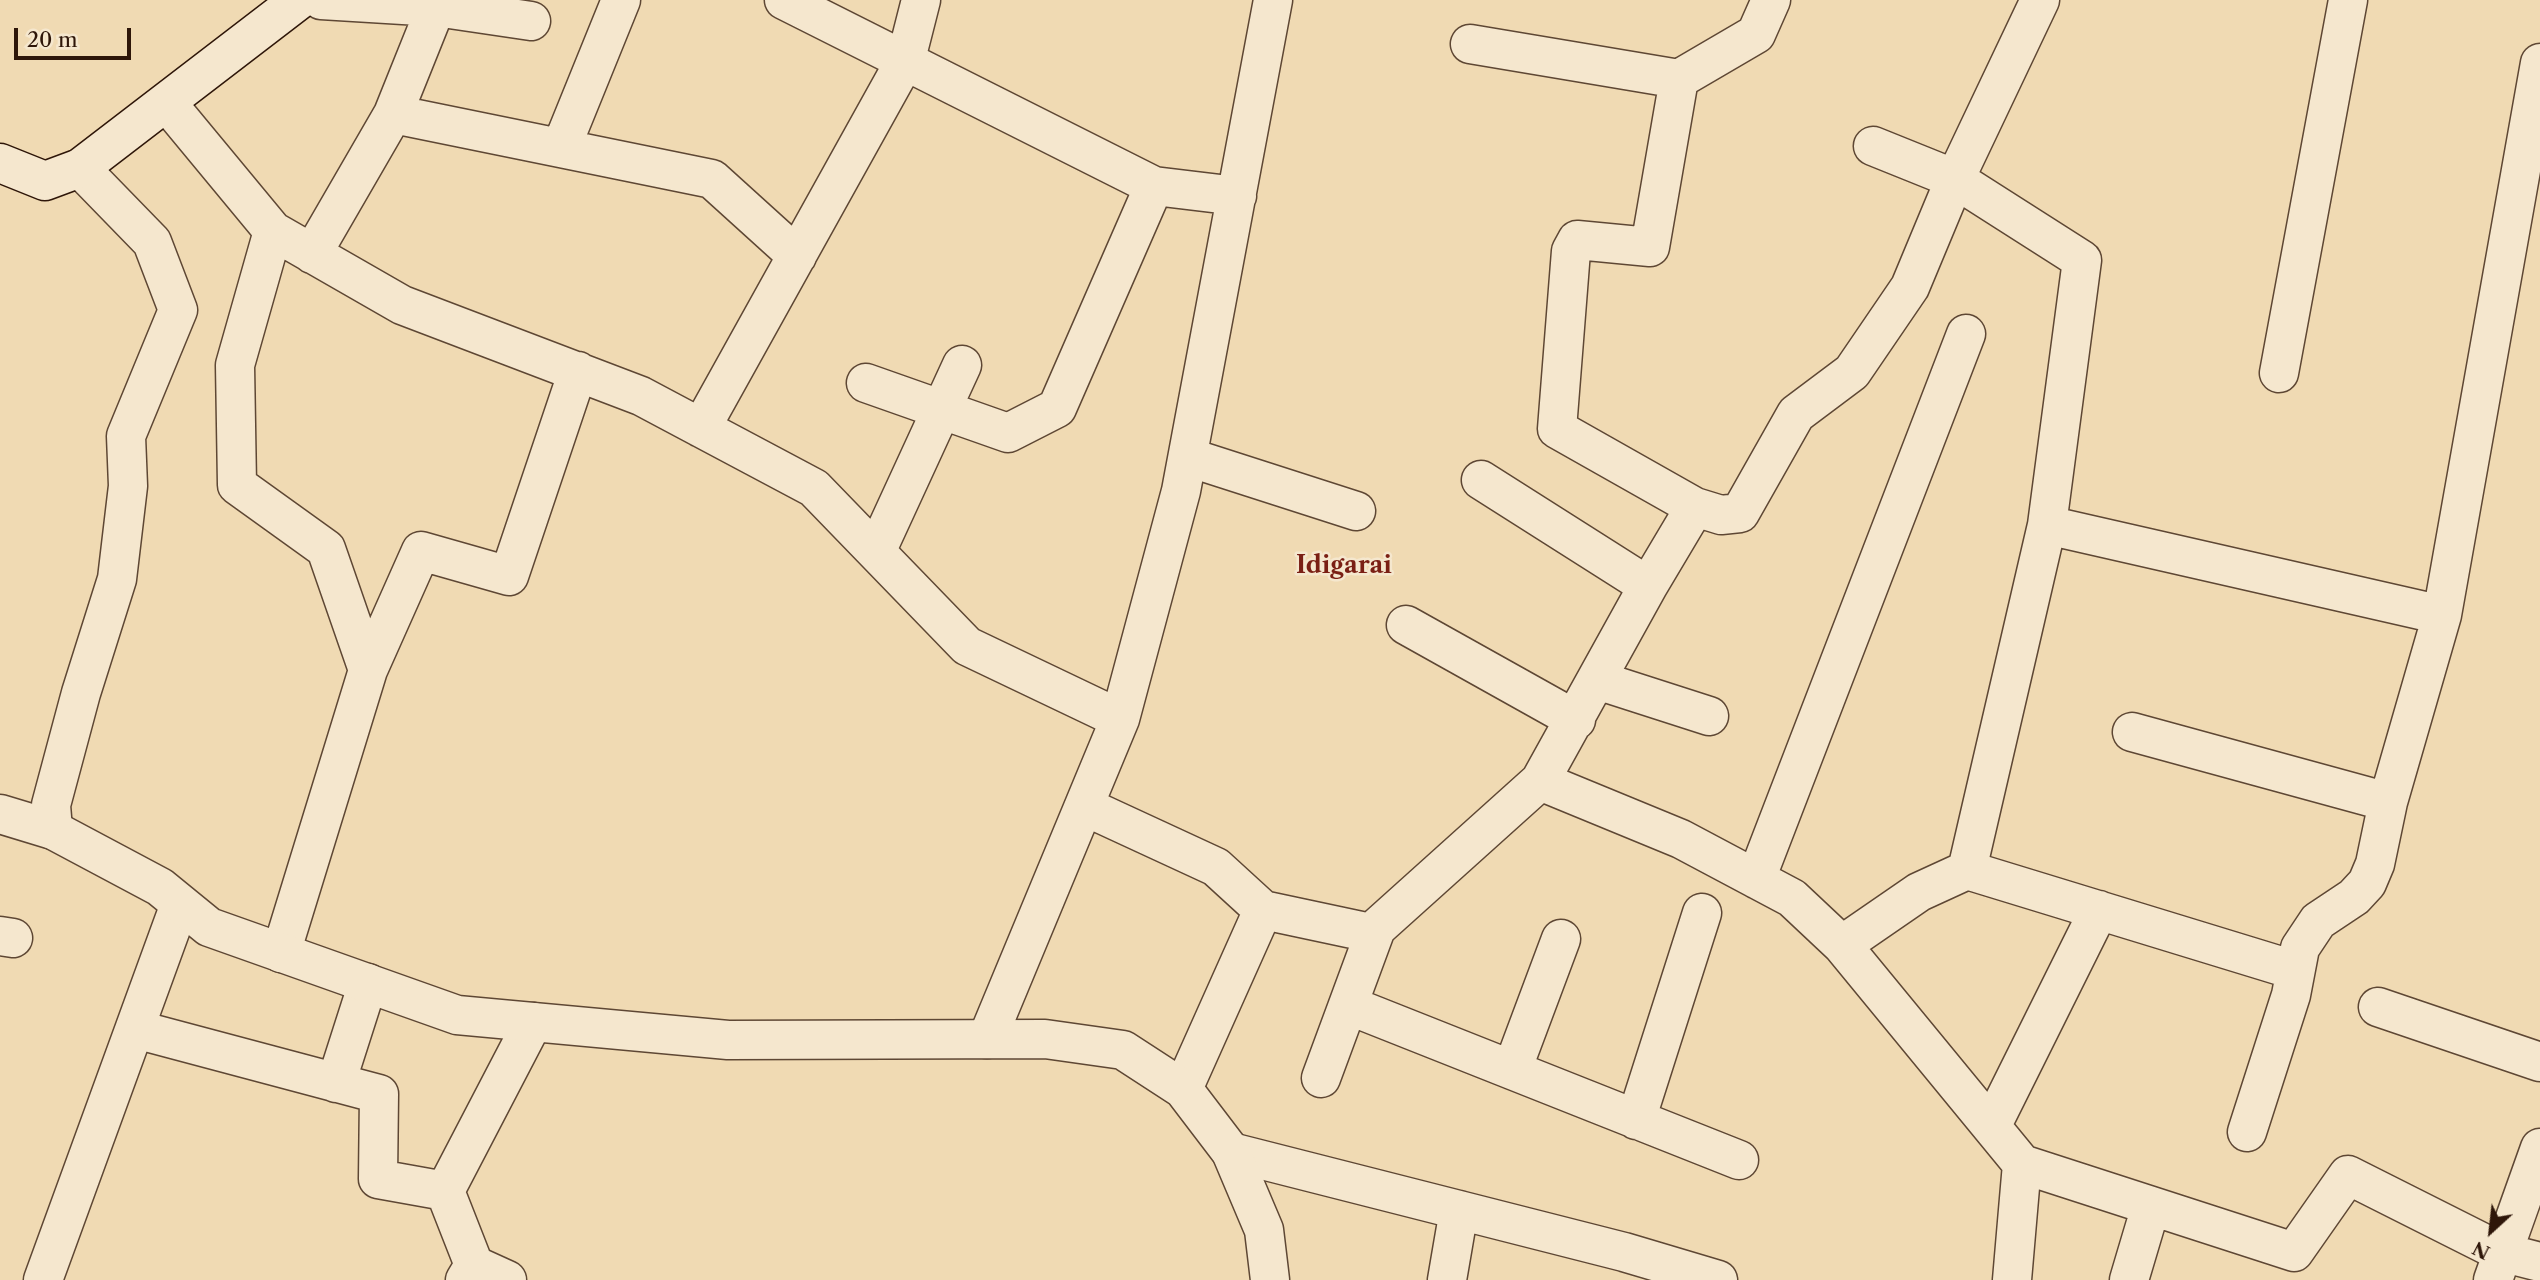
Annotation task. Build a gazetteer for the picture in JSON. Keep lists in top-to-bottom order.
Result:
{
  "districts": ["Idigarai"],
  "scale_bar": "20 m",
  "north": "bottom left"
}
